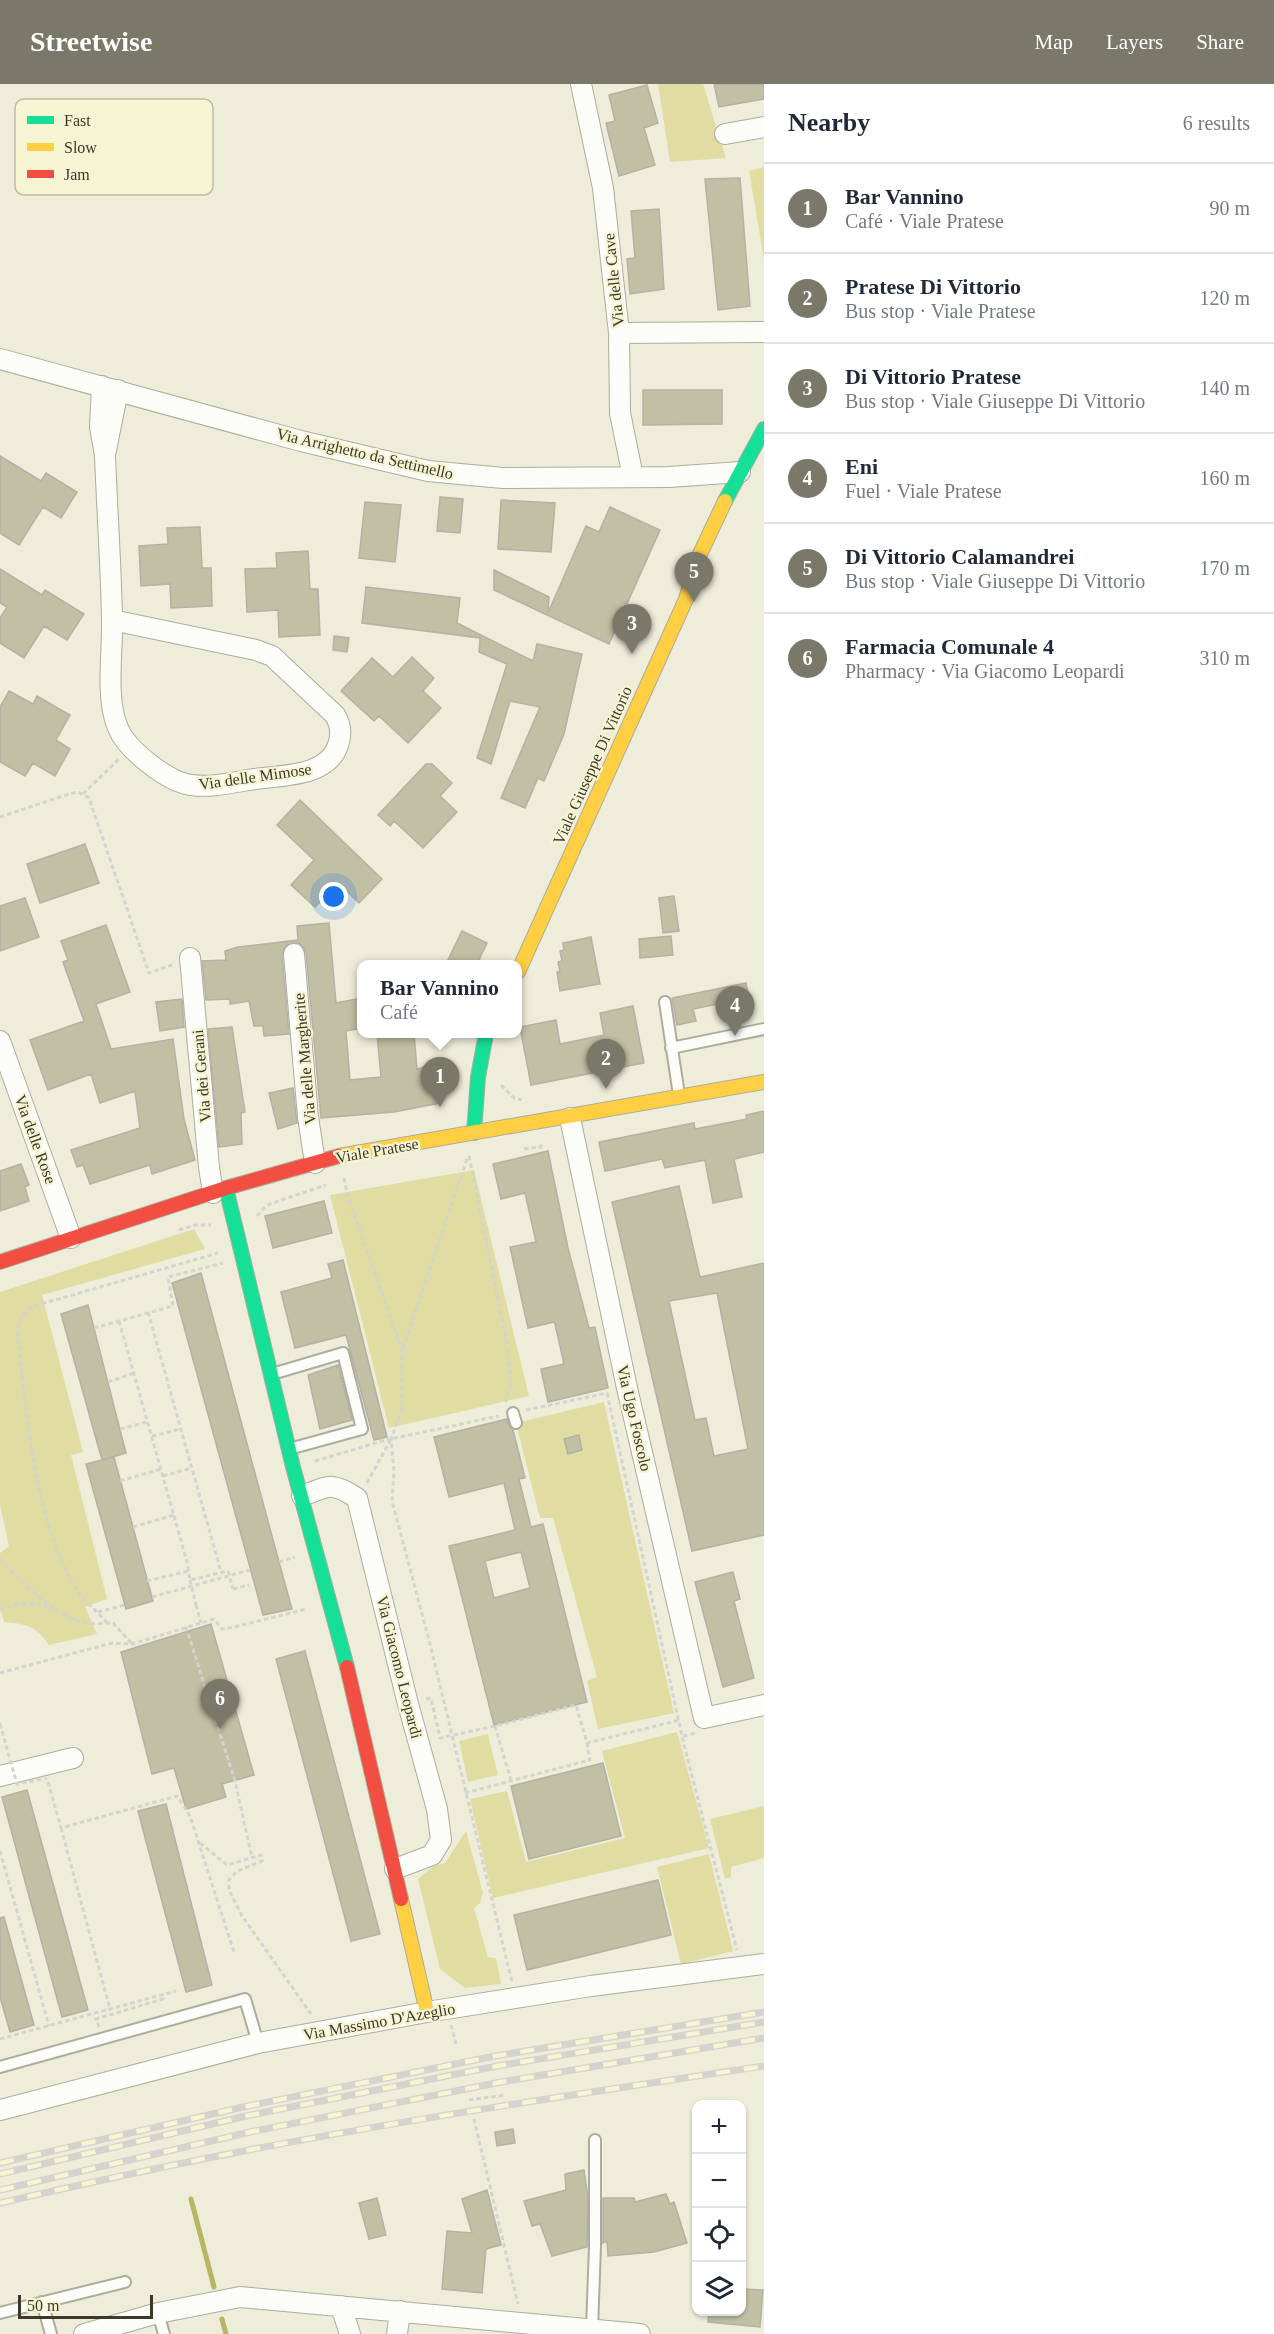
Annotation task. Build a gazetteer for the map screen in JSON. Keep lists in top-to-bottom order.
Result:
{
  "streets": {
    "main road": ["Viale Giuseppe Di Vittorio", "Viale Pratese"],
    "street": [
      "Via delle Cave",
      "Via Arrighetto da Settimello",
      "Via delle Mimose",
      "Via delle Margherite",
      "Via dei Gerani",
      "Via delle Rose",
      "Via Ugo Foscolo",
      "Via Giacomo Leopardi",
      "Via Massimo D'Azeglio"
    ]
  },
  "crossings": [
    ["Via delle Cave", "Via Arrighetto da Settimello"],
    ["Via Arrighetto da Settimello", "Viale Giuseppe Di Vittorio"],
    ["Via Arrighetto da Settimello", "Via delle Mimose"],
    ["Via delle Margherite", "Viale Pratese"],
    ["Via dei Gerani", "Viale Pratese"],
    ["Via delle Rose", "Viale Pratese"],
    ["Viale Pratese", "Via Ugo Foscolo"]
  ],
  "legend": ["Fast", "Slow", "Jam"],
  "scale_bar": "50 m",
  "page": {
    "header": "Streetwise",
    "nav": ["Map", "Layers", "Share"],
    "heading": ["Nearby", "6 results"],
    "list": [
      {
        "mark": "1",
        "name": "Bar Vannino",
        "note": "Café · Viale Pratese",
        "value": "90 m"
      },
      {
        "mark": "2",
        "name": "Pratese Di Vittorio",
        "note": "Bus stop · Viale Pratese",
        "value": "120 m"
      },
      {
        "mark": "3",
        "name": "Di Vittorio Pratese",
        "note": "Bus stop · Viale Giuseppe Di Vittorio",
        "value": "140 m"
      },
      {
        "mark": "4",
        "name": "Eni",
        "note": "Fuel · Viale Pratese",
        "value": "160 m"
      },
      {
        "mark": "5",
        "name": "Di Vittorio Calamandrei",
        "note": "Bus stop · Viale Giuseppe Di Vittorio",
        "value": "170 m"
      },
      {
        "mark": "6",
        "name": "Farmacia Comunale 4",
        "note": "Pharmacy · Via Giacomo Leopardi",
        "value": "310 m"
      }
    ],
    "pins": [
      "5",
      "3",
      "4",
      "2",
      "1",
      "6"
    ],
    "popup": ["Bar Vannino", "Café"],
    "map_buttons": ["+", "−"],
    "scale": "50 m"
  }
}
